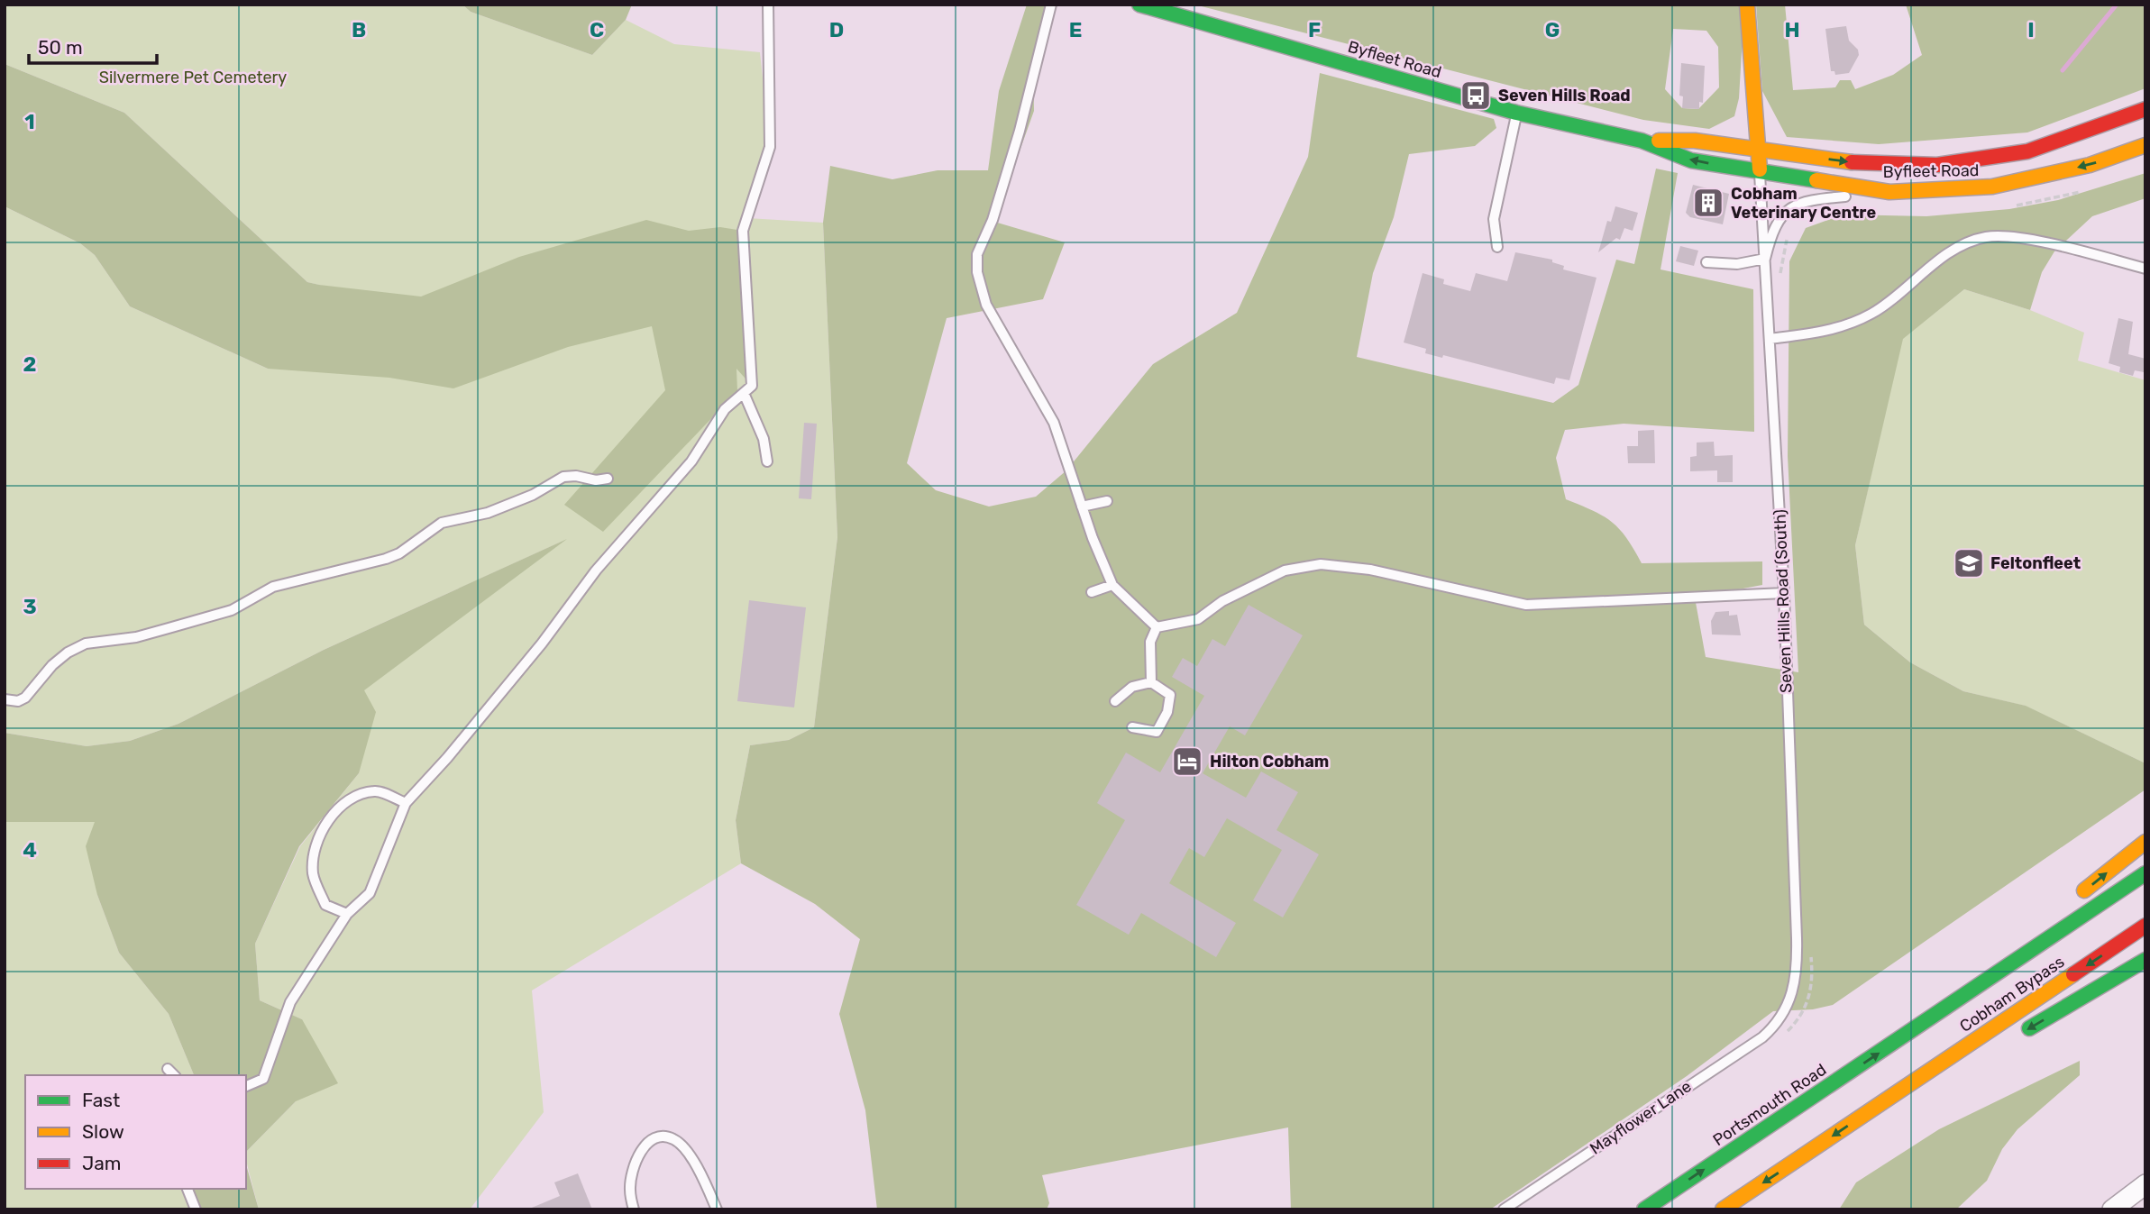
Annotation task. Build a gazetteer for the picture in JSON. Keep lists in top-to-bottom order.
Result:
{
  "streets": {
    "main road": ["Byfleet Road", "Cobham Bypass", "Portsmouth Road"],
    "lane": ["Seven Hills Road (South)", "Mayflower Lane"]
  },
  "crossings": [
    ["Byfleet Road", "Seven Hills Road (South)"],
    ["Seven Hills Road (South)", "Mayflower Lane"],
    ["Cobham Bypass", "Portsmouth Road"]
  ],
  "parks": ["Silvermere Pet Cemetery"],
  "places": {
    "bus stop": ["Seven Hills Road"],
    "building": ["Cobham Veterinary Centre"],
    "school or university": ["Feltonfleet"],
    "hotel": ["Hilton Cobham"]
  },
  "legend": ["Fast", "Slow", "Jam"],
  "scale_bar": "50 m",
  "grid": {
    "columns": [
      "B",
      "C",
      "D",
      "E",
      "F",
      "G",
      "H",
      "I"
    ],
    "rows": [
      "1",
      "2",
      "3",
      "4"
    ]
  }
}
